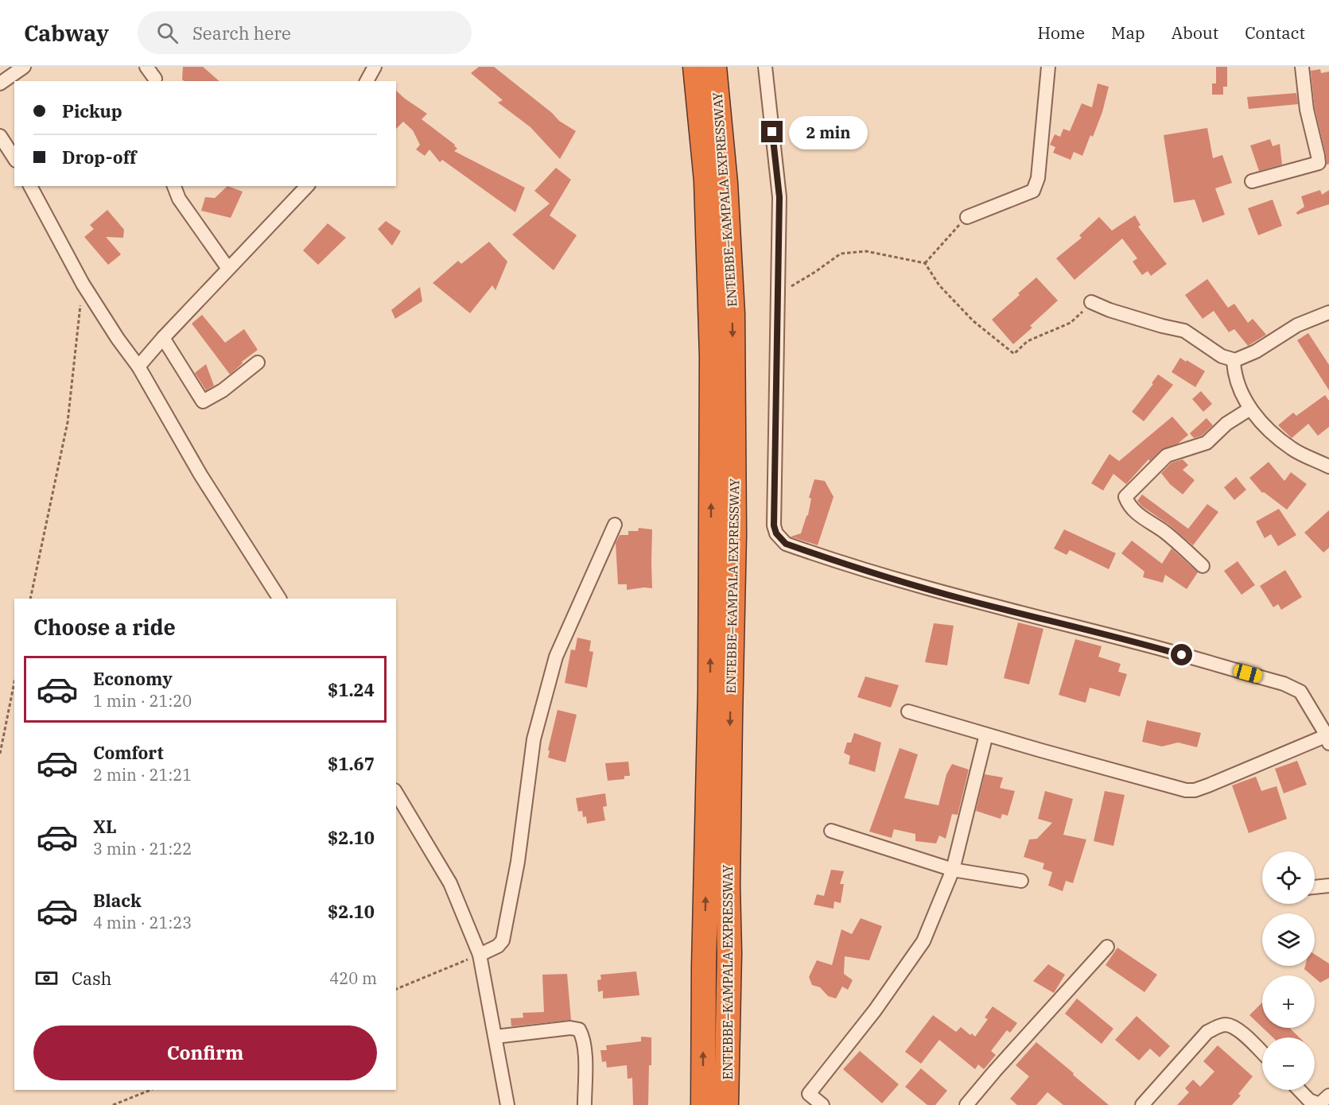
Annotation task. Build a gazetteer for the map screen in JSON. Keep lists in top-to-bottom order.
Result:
{
  "streets": {
    "highway": ["ENTEBBE–KAMPALA EXPRESSWAY"]
  },
  "page": {
    "header": "Cabway",
    "search": "Search here",
    "nav": [
      "Home",
      "Map",
      "About",
      "Contact"
    ],
    "banner": ["Pickup", "Drop-off"],
    "bubble": "2 min",
    "heading": "Choose a ride",
    "list": [
      {
        "name": "Economy",
        "note": "1 min · 21:20",
        "value": "$1.24"
      },
      {
        "name": "Comfort",
        "note": "2 min · 21:21",
        "value": "$1.67"
      },
      {
        "name": "XL",
        "note": "3 min · 21:22",
        "value": "$2.10"
      },
      {
        "name": "Black",
        "note": "4 min · 21:23",
        "value": "$2.10"
      }
    ],
    "map_buttons": ["+", "−"],
    "pay": ["Cash", "420 m"],
    "buttons": "Confirm"
  }
}
